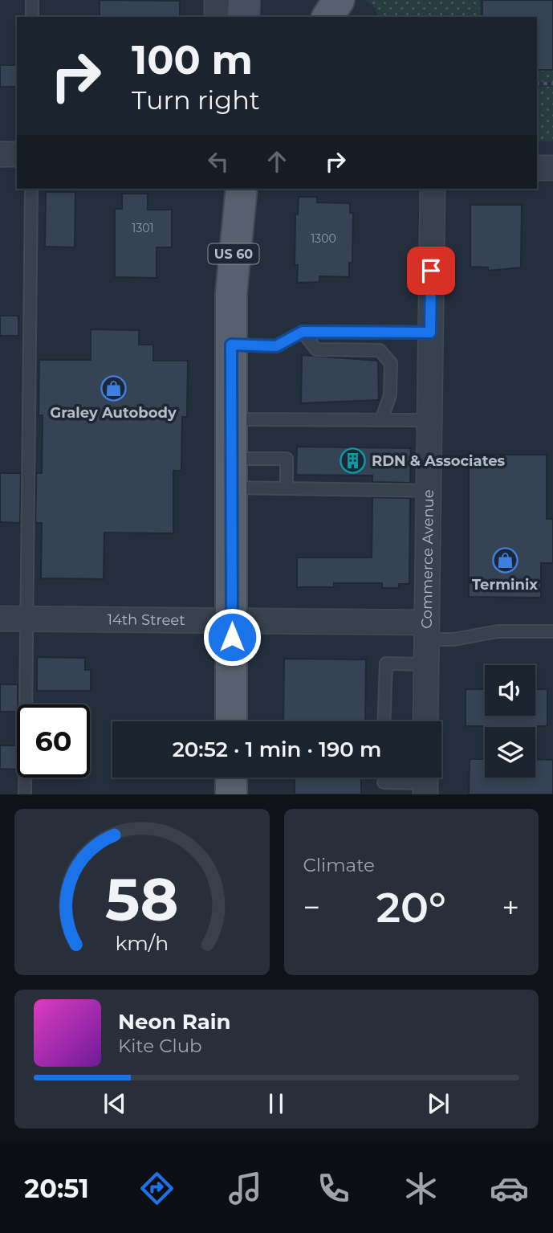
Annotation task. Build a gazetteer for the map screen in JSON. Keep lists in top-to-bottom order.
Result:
{
  "streets": {
    "main road": ["US 60"],
    "street": ["Commerce Avenue", "14th Street"]
  },
  "crossings": [
    ["US 60", "14th Street"],
    ["Commerce Avenue", "14th Street"]
  ],
  "places": {
    "shop": ["Graley Autobody", "Terminix"],
    "building": ["RDN & Associates"]
  },
  "house_numbers": ["1301", "1300"],
  "page": {
    "turn": ["100 m", "Turn right"],
    "limit": "60",
    "trip": "20:52 · 1 min · 190 m",
    "tile": "Climate",
    "heat": ["−", "20°", "+"],
    "song": ["Neon Rain", "Kite Club"],
    "tabs": "20:51",
    "gauge": ["58", "km/h"]
  }
}
